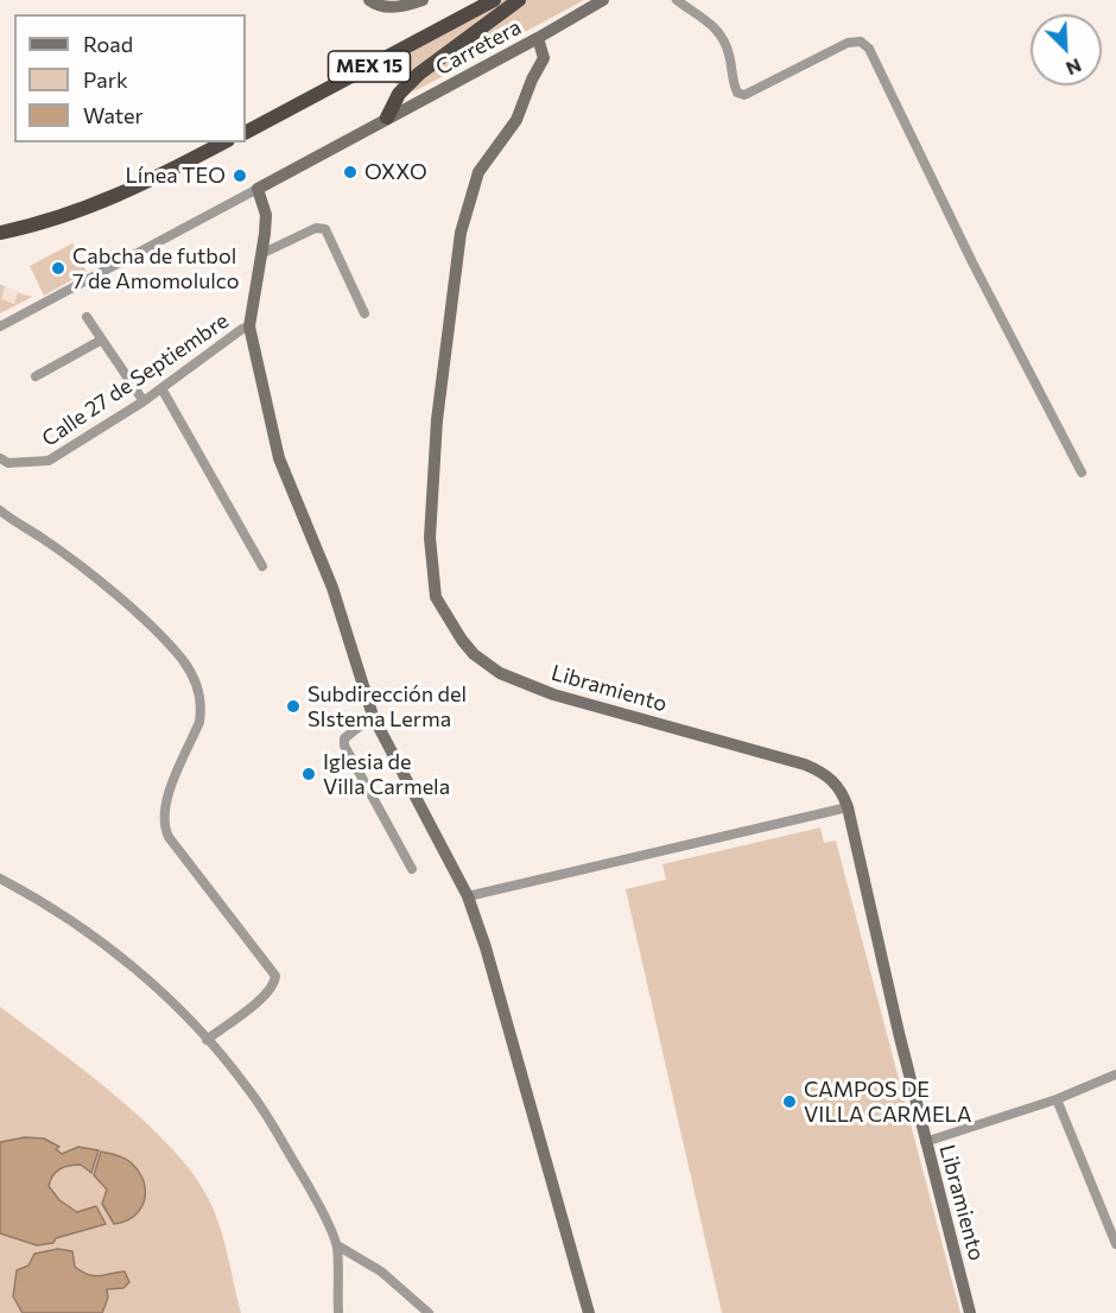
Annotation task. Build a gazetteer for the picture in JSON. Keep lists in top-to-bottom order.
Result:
{
  "streets": {
    "highway": ["MEX 15"],
    "main road": ["Carretera", "Libramiento"],
    "street": ["Calle 27 de Septiembre"]
  },
  "crossings": [
    ["Carretera", "Libramiento"]
  ],
  "places": [
    "OXXO",
    "Línea TEO",
    "Cabcha de futbol 7 de Amomolulco",
    "Subdirección del SIstema Lerma",
    "Iglesia de Villa Carmela",
    "CAMPOS DE VILLA CARMELA"
  ],
  "legend": ["Road", "Park", "Water"],
  "north": "bottom right"
}
